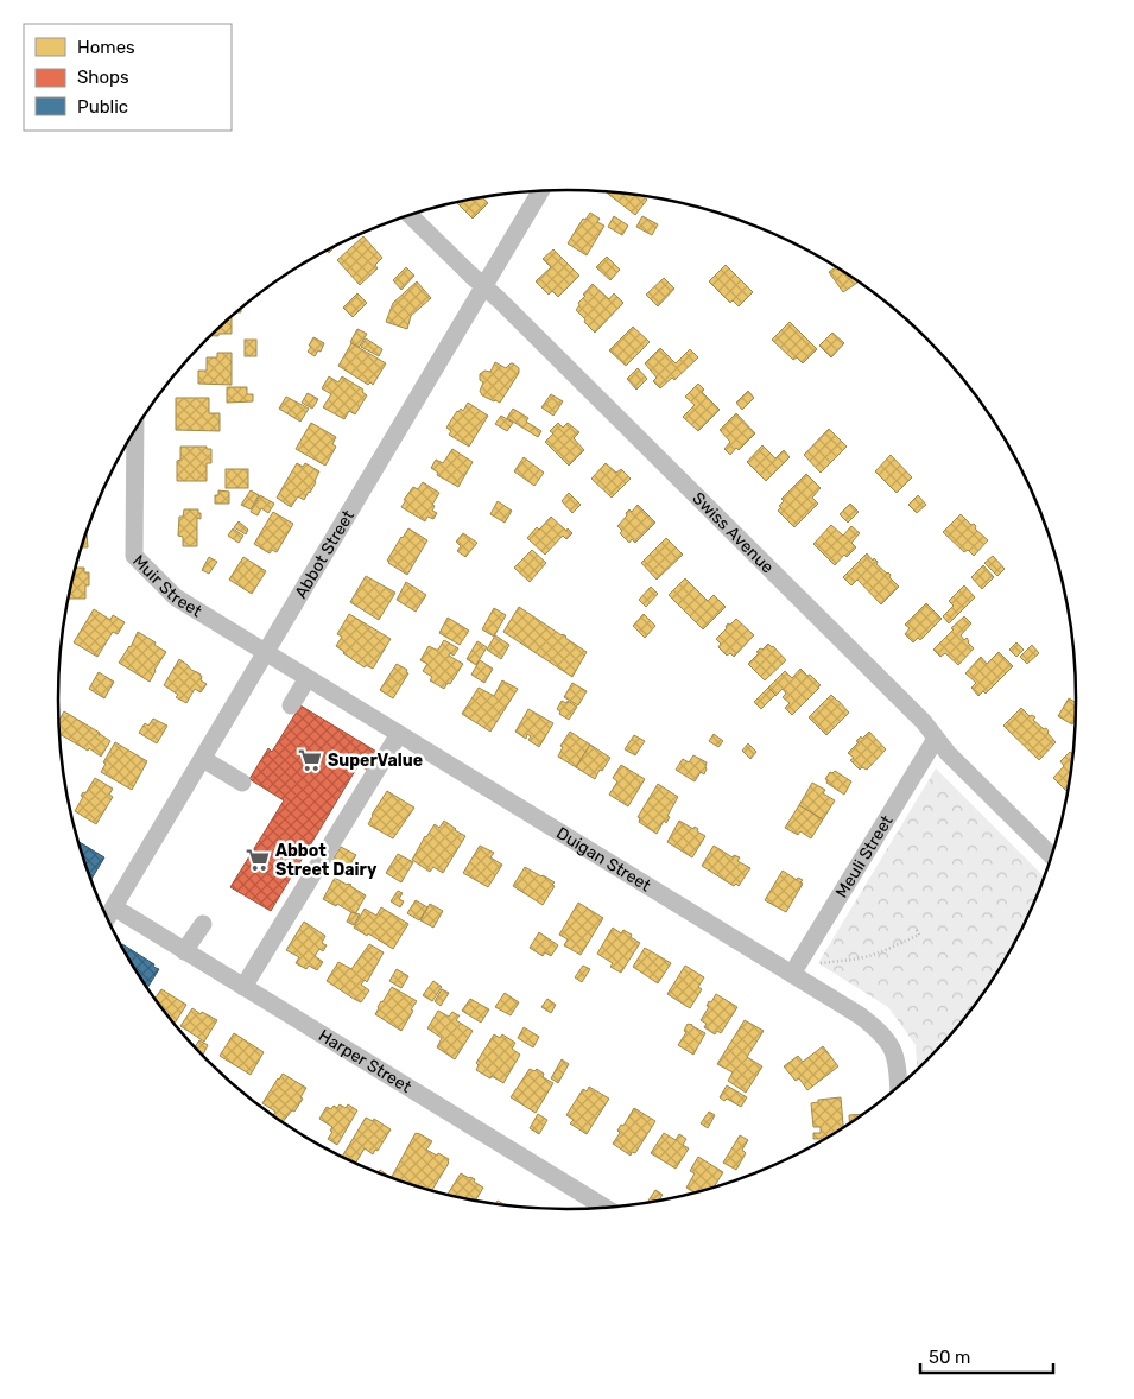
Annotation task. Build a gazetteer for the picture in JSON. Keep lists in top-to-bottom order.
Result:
{
  "streets": {
    "street": [
      "Swiss Avenue",
      "Abbot Street",
      "Muir Street",
      "Meuli Street",
      "Duigan Street",
      "Harper Street"
    ]
  },
  "crossings": [
    ["Swiss Avenue", "Abbot Street"],
    ["Swiss Avenue", "Meuli Street"],
    ["Abbot Street", "Muir Street"],
    ["Abbot Street", "Duigan Street"],
    ["Abbot Street", "Harper Street"],
    ["Muir Street", "Duigan Street"],
    ["Meuli Street", "Duigan Street"]
  ],
  "places": {
    "supermarket": ["SuperValue", "Abbot Street Dairy"]
  },
  "legend": ["Homes", "Shops", "Public"],
  "scale_bar": "50 m"
}
